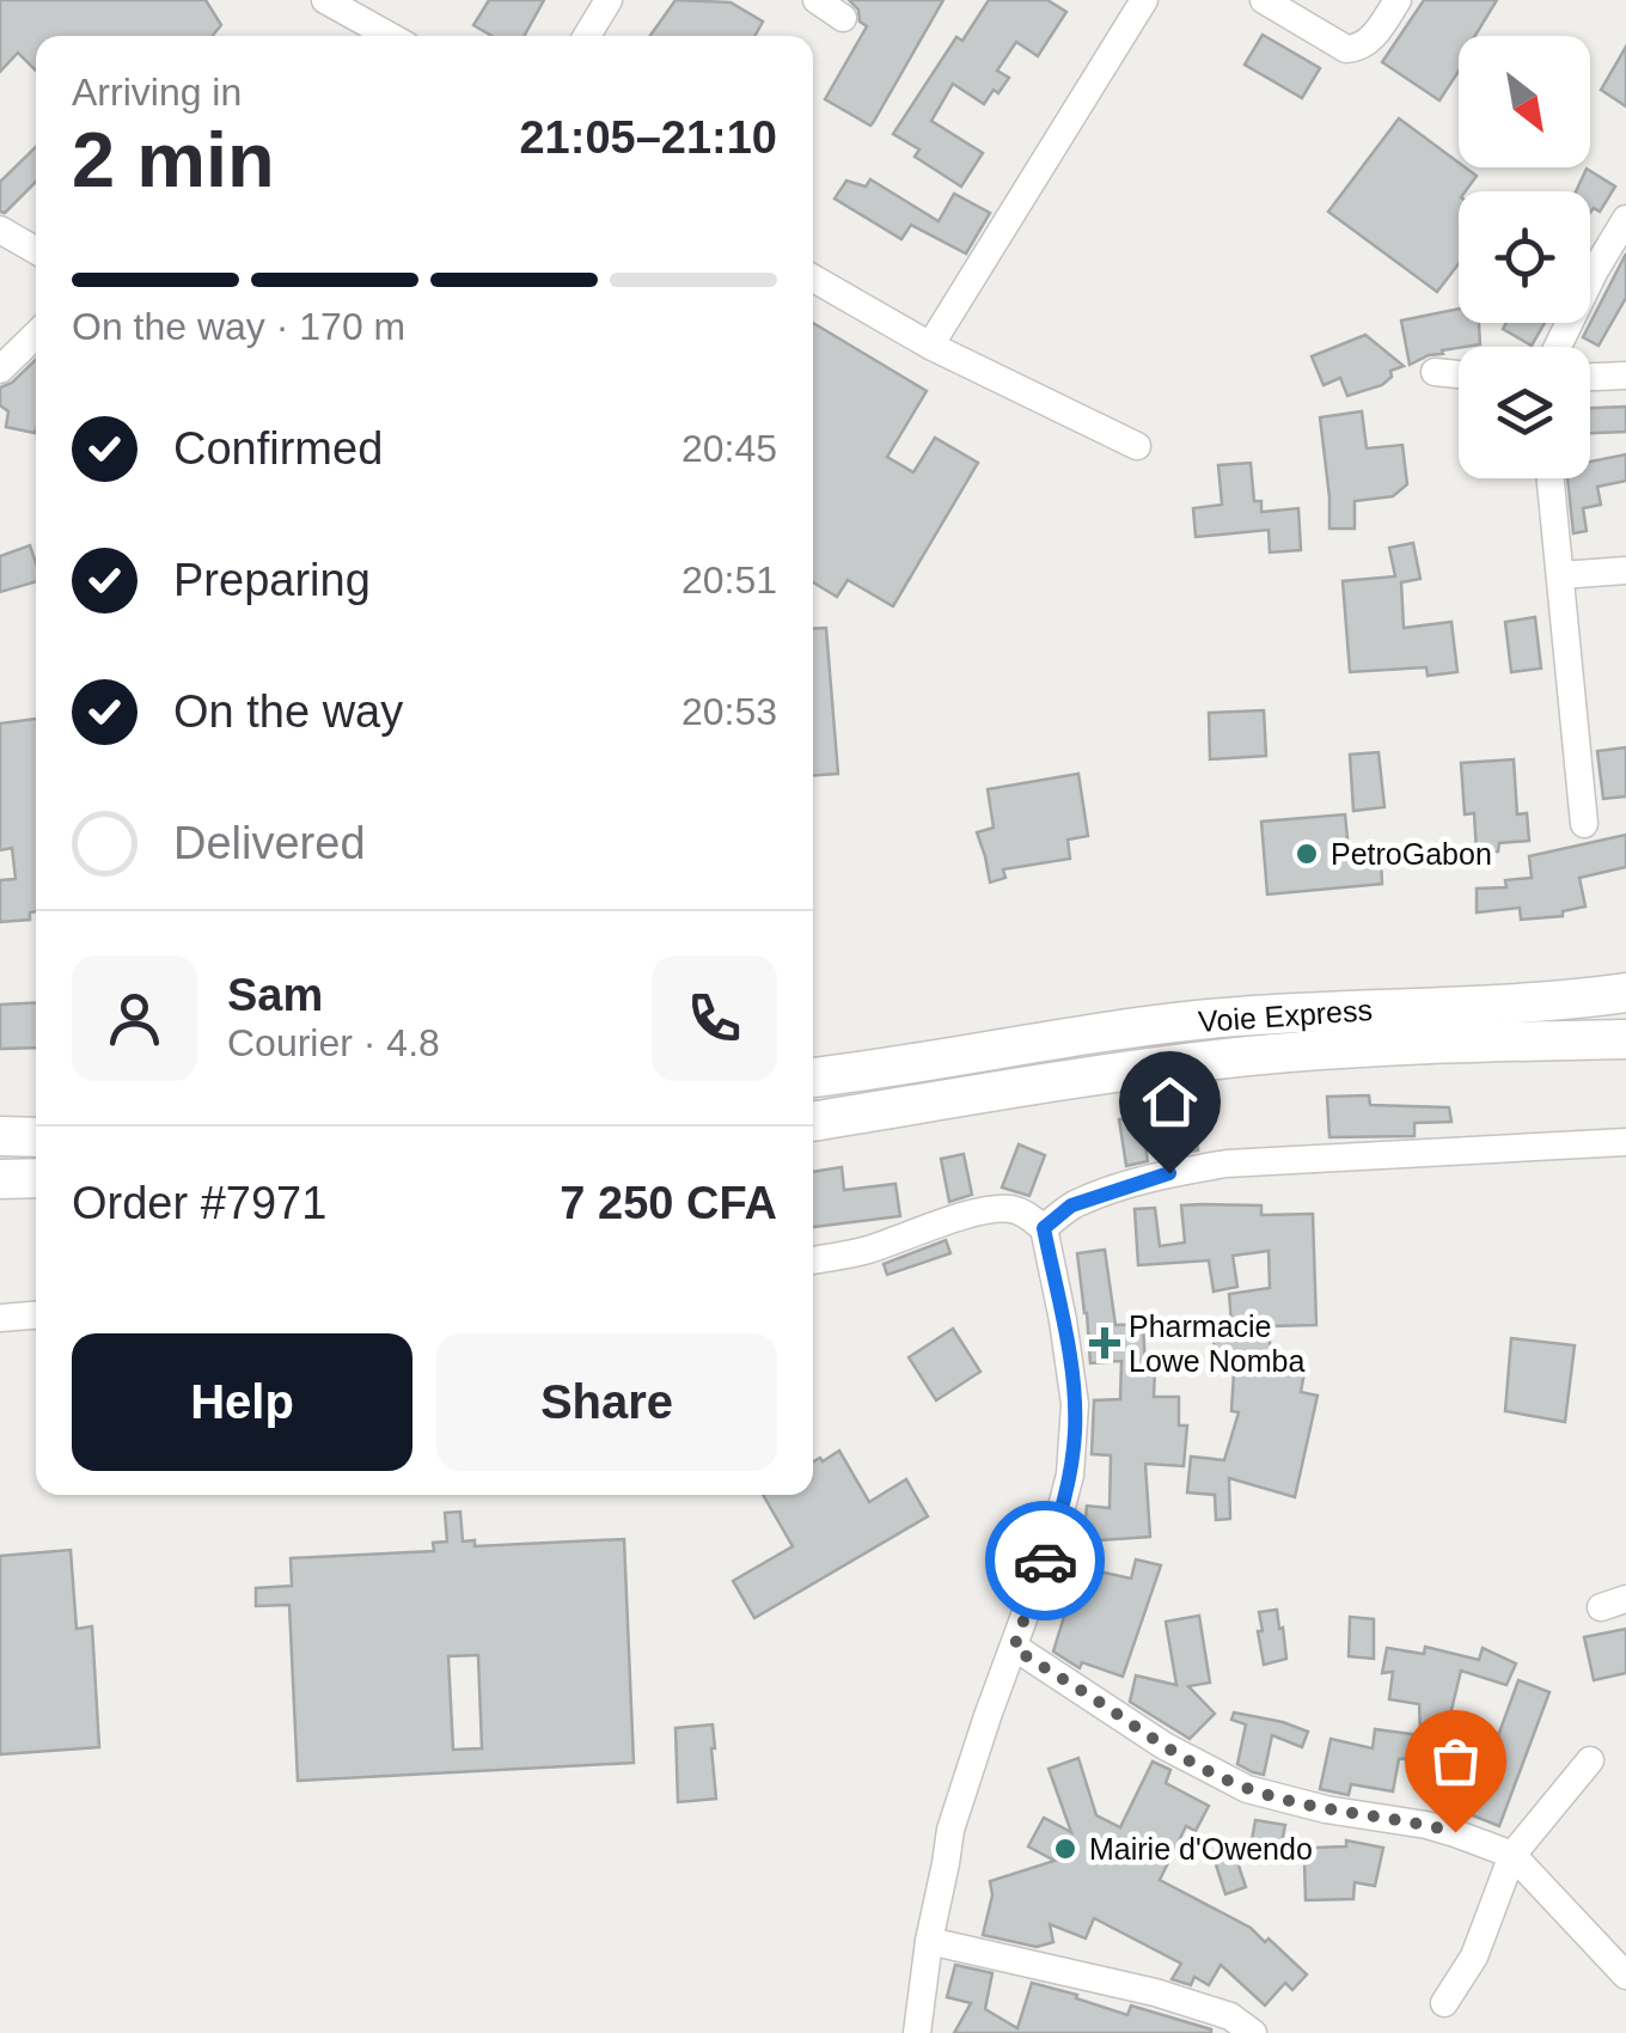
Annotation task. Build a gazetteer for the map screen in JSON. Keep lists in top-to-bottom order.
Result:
{
  "streets": {
    "highway": ["Voie Express"]
  },
  "places": {
    "other": ["PetroGabon", "Mairie d'Owendo"],
    "health": ["Pharmacie Lowe Nomba"]
  },
  "north": "bottom right",
  "page": {
    "heading": ["2 min", "Arriving in", "21:05–21:10"],
    "panel": [
      "Sam",
      "Courier · 4.8",
      "Order #7971",
      "7 250 CFA"
    ],
    "bar": "On the way · 170 m",
    "list": [
      ["Confirmed", "20:45"],
      ["Preparing", "20:51"],
      ["On the way", "20:53"],
      "Delivered"
    ],
    "buttons": ["Help", "Share"]
  }
}
